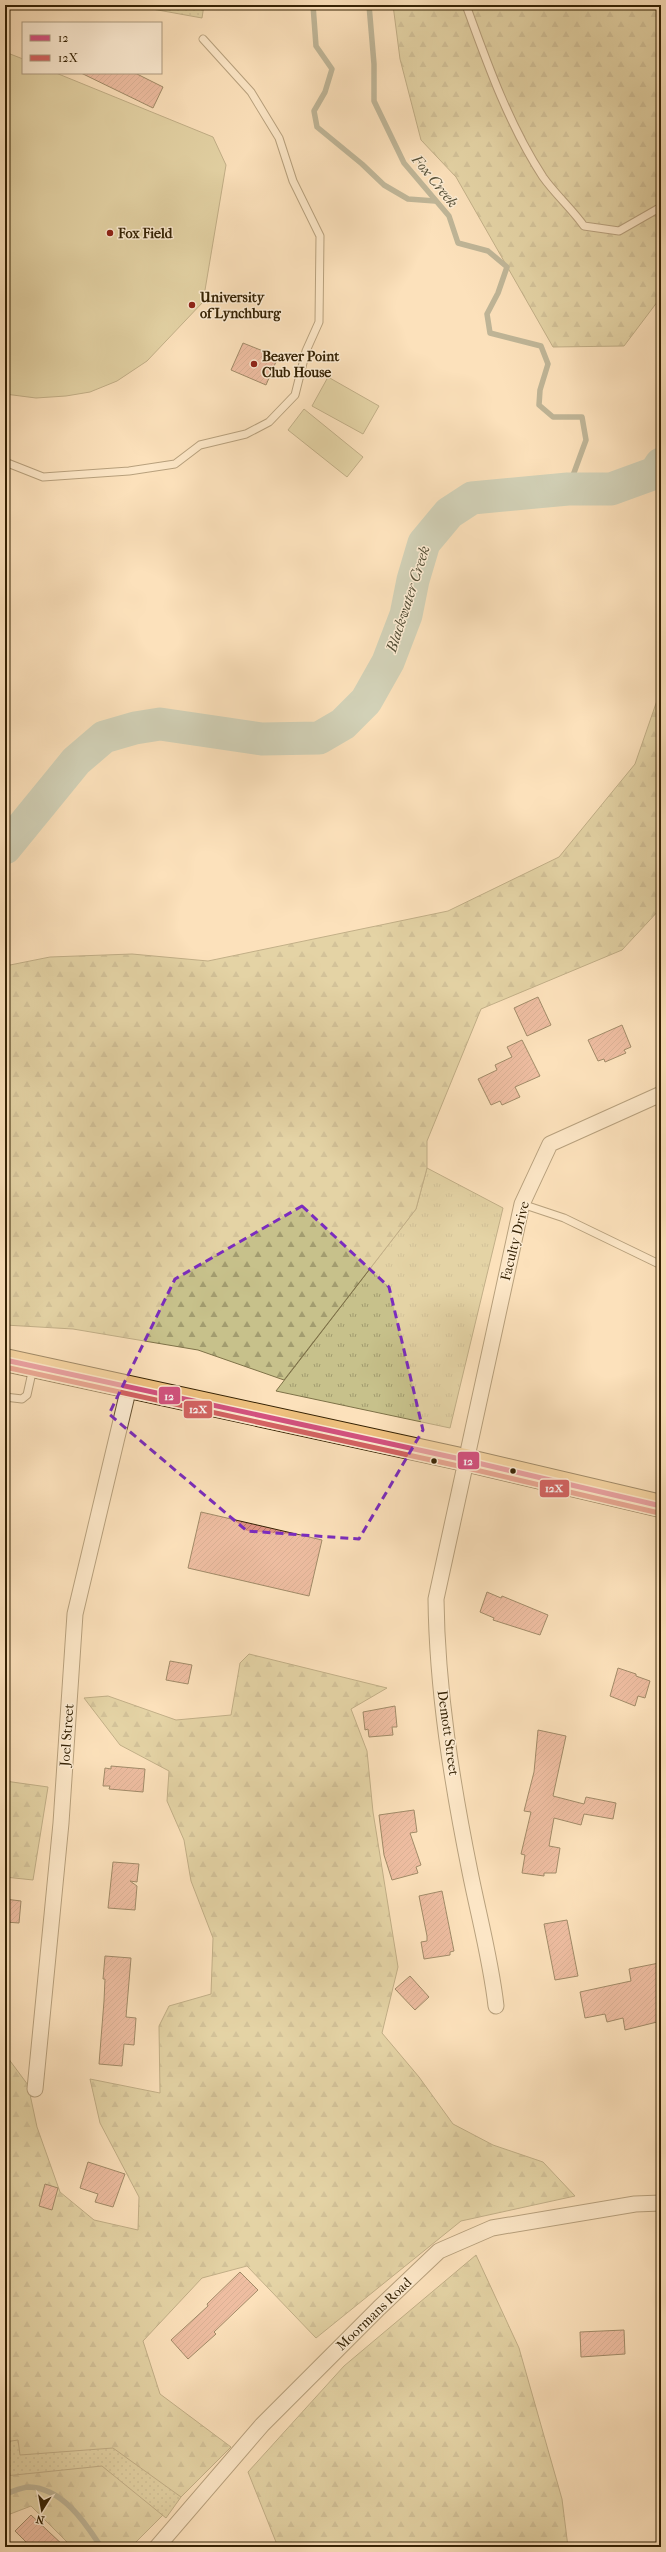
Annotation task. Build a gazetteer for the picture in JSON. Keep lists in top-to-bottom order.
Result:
{
  "streets": {
    "street": [
      "Faculty Drive",
      "Demott Street",
      "Joel Street",
      "Moormans Road"
    ]
  },
  "crossings": [
    ["Faculty Drive", "Demott Street"]
  ],
  "water": ["Fox Creek", "Blackwater Creek"],
  "places": ["Fox Field", "University of Lynchburg", "Beaver Point Club House"],
  "lines": ["transit line 12", "transit line 12X"],
  "legend": ["12", "12X"],
  "north": "bottom"
}
